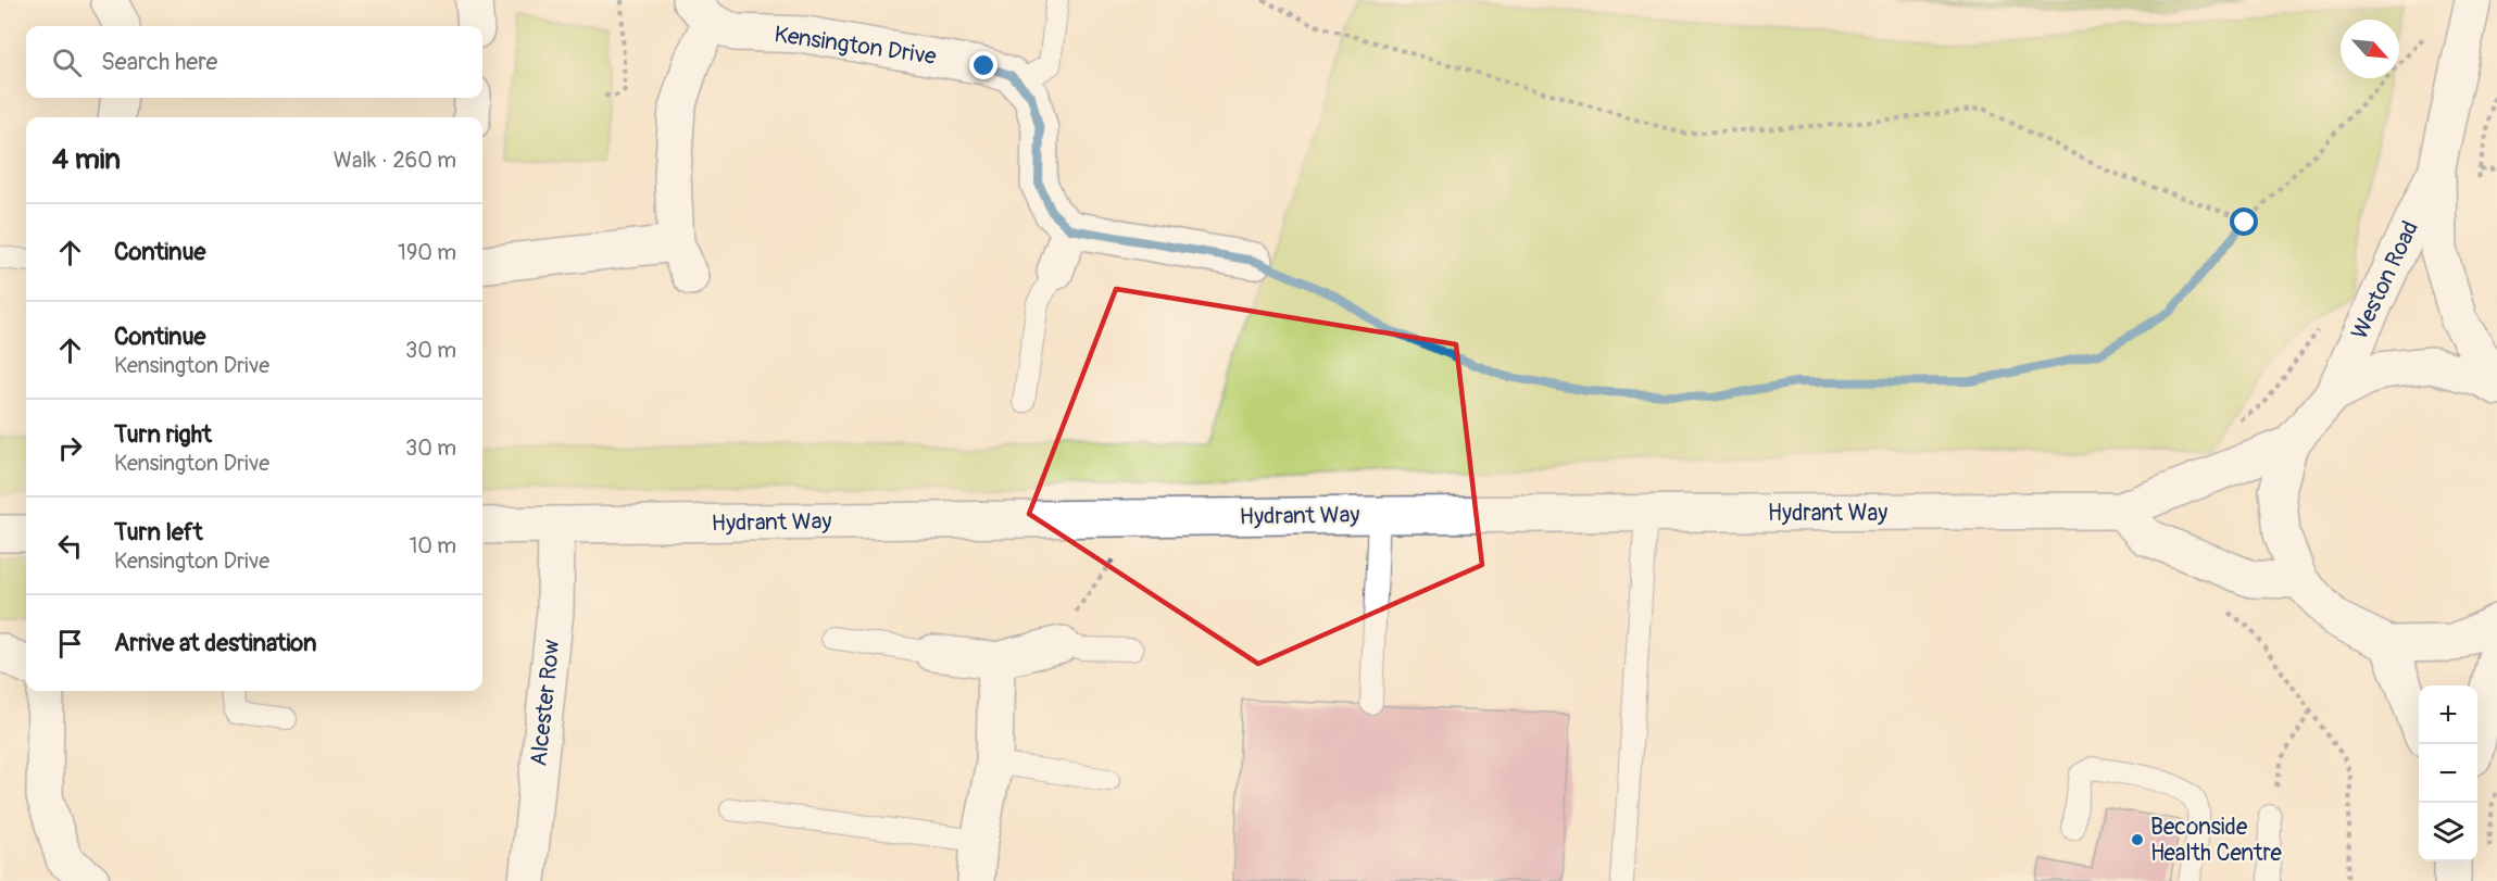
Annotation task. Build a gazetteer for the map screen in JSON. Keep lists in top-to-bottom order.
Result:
{
  "streets": {
    "main road": [
      "Kensington Drive",
      "Weston Road",
      "Hydrant Way",
      "Alcester Row"
    ]
  },
  "crossings": [
    ["Hydrant Way", "Alcester Row"]
  ],
  "places": ["Beconside Health Centre"],
  "north": "bottom right",
  "page": {
    "search": "Search here",
    "heading": ["4 min", "Walk · 260 m"],
    "list": [
      ["Continue", "190 m"],
      ["Continue", "Kensington Drive", "30 m"],
      ["Turn right", "Kensington Drive", "30 m"],
      ["Turn left", "Kensington Drive", "10 m"],
      "Arrive at destination"
    ],
    "map_buttons": ["+", "−"]
  }
}
